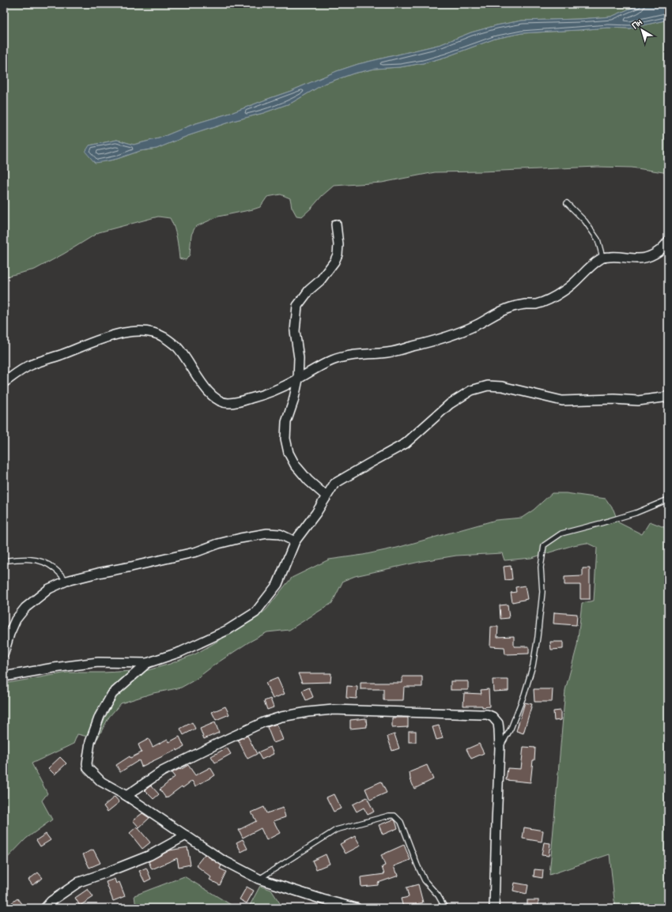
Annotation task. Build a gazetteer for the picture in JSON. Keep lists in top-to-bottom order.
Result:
{
  "north": "top left"
}
